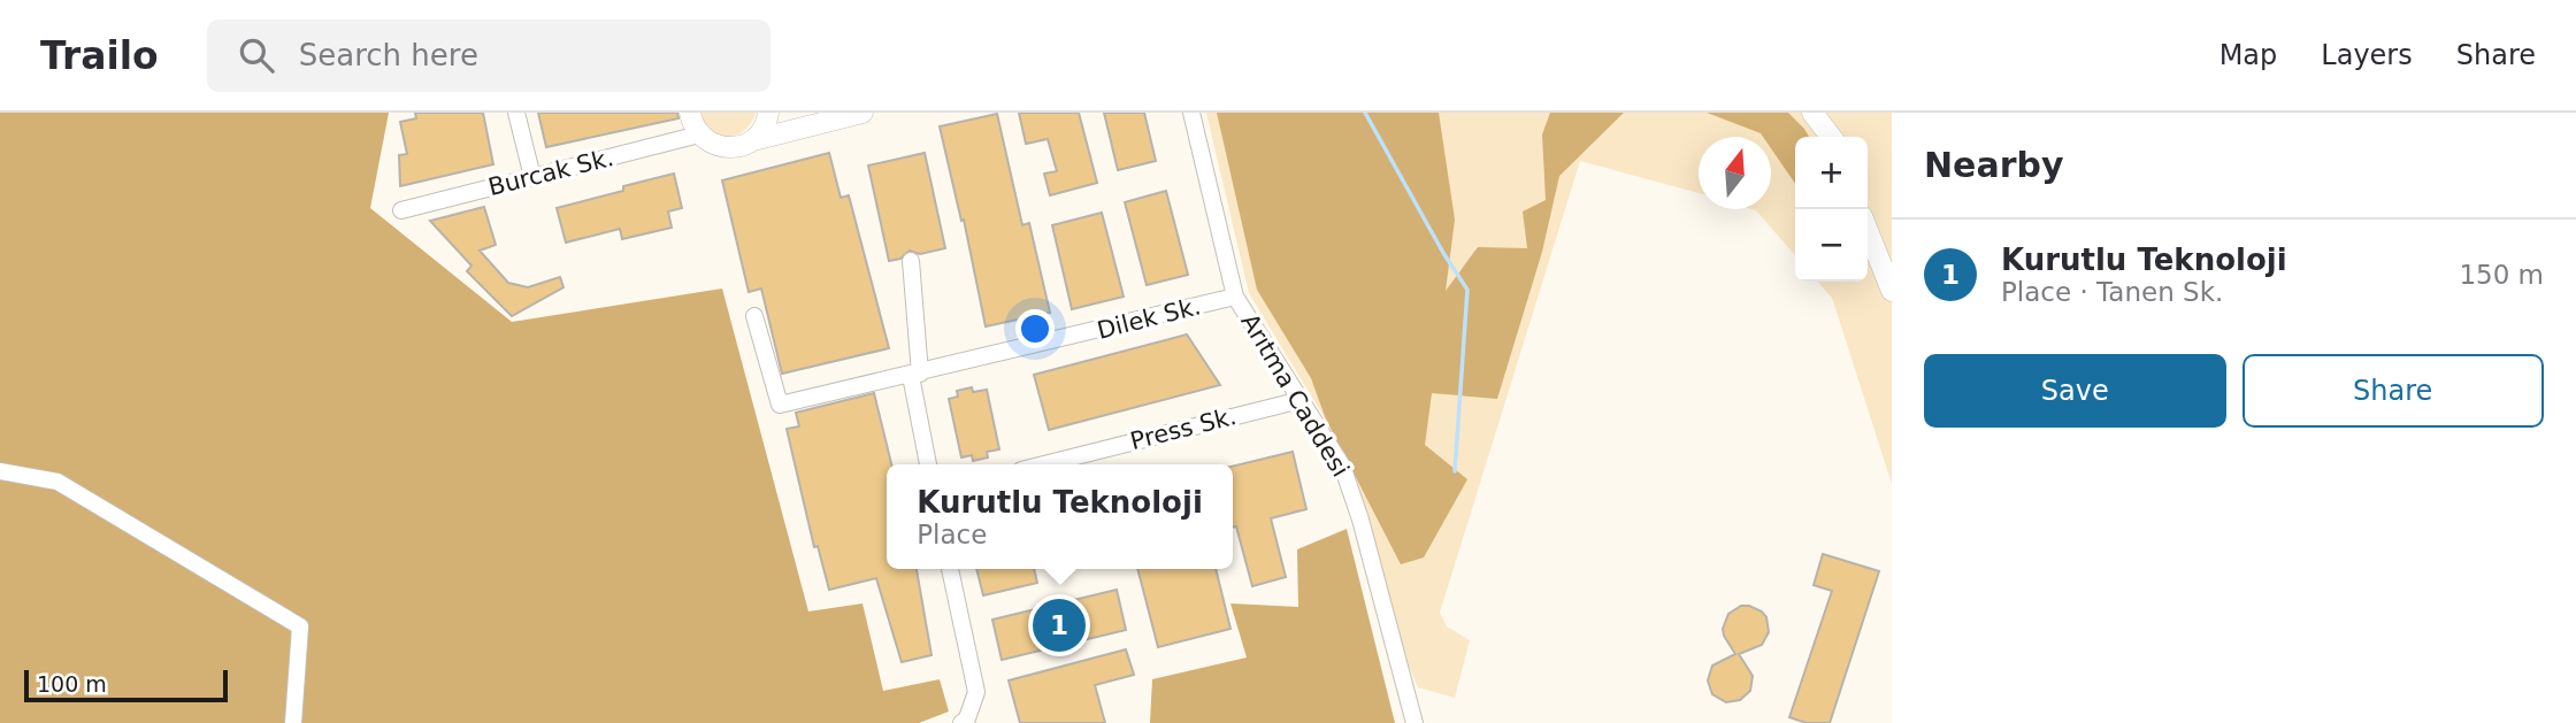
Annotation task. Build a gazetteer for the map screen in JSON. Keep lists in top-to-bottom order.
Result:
{
  "streets": {
    "street": [
      "Burcak Sk.",
      "Dilek Sk.",
      "Arıtma Caddesi",
      "Press Sk."
    ]
  },
  "crossings": [
    ["Dilek Sk.", "Arıtma Caddesi"],
    ["Arıtma Caddesi", "Press Sk."]
  ],
  "scale_bar": "100 m",
  "north": "top",
  "page": {
    "header": "Trailo",
    "search": "Search here",
    "nav": ["Map", "Layers", "Share"],
    "heading": "Nearby",
    "map_buttons": ["+", "−"],
    "list": [
      {
        "mark": "1",
        "name": "Kurutlu Teknoloji",
        "note": "Place · Tanen Sk.",
        "value": "150 m"
      }
    ],
    "buttons": ["Save", "Share"],
    "popup": ["Kurutlu Teknoloji", "Place"],
    "pins": "1",
    "scale": "100 m"
  }
}
